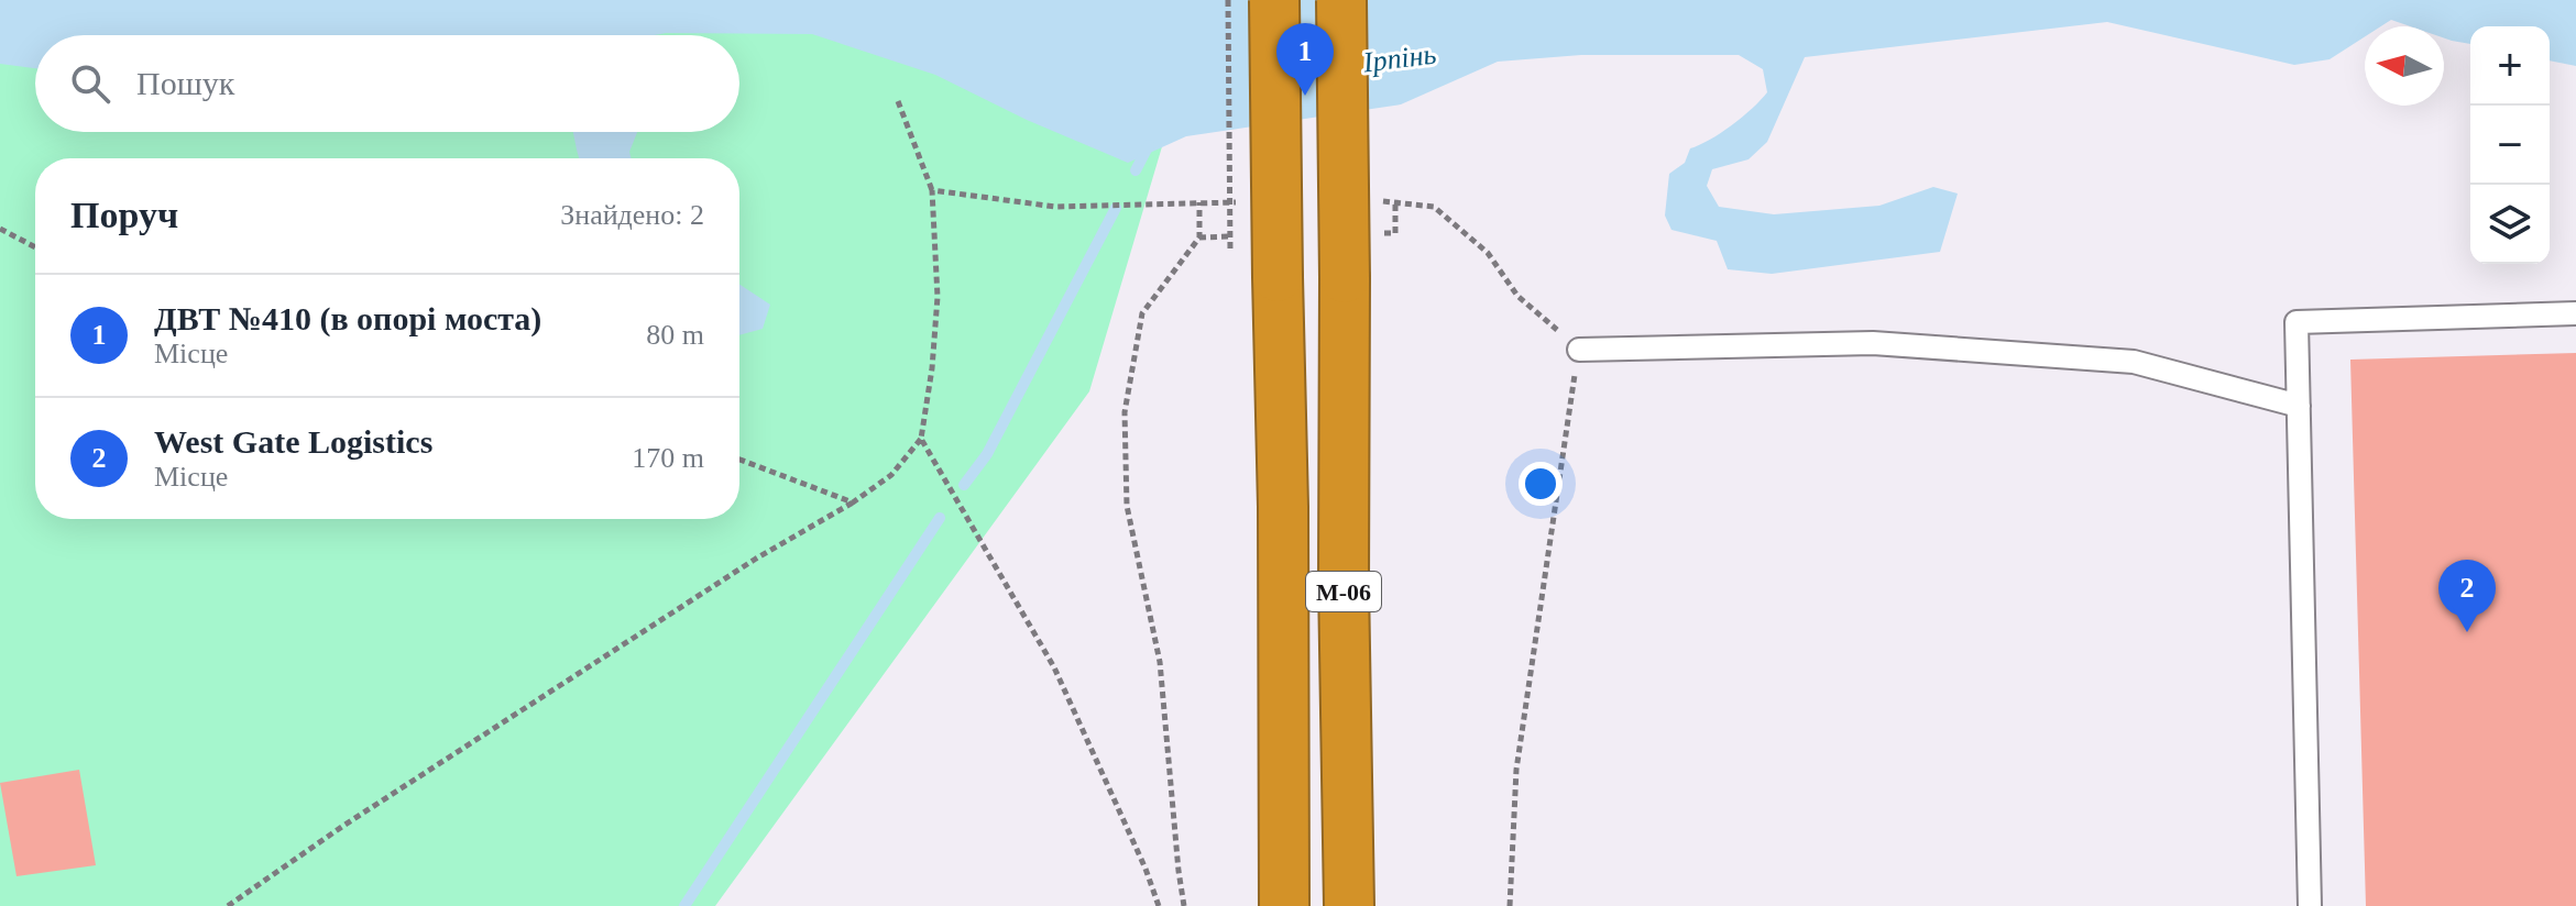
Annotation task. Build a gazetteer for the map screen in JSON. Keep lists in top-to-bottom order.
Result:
{
  "streets": {
    "highway": ["М-06"]
  },
  "water": ["Ірпінь"],
  "north": "left",
  "page": {
    "pins": ["1", "2"],
    "map_buttons": ["+", "−"],
    "search": "Пошук",
    "heading": ["Поруч", "Знайдено: 2"],
    "list": [
      {
        "mark": "1",
        "name": "ДВТ №410 (в опорі моста)",
        "note": "Місце",
        "value": "80 m"
      },
      {
        "mark": "2",
        "name": "West Gate Logistics",
        "note": "Місце",
        "value": "170 m"
      }
    ]
  }
}
